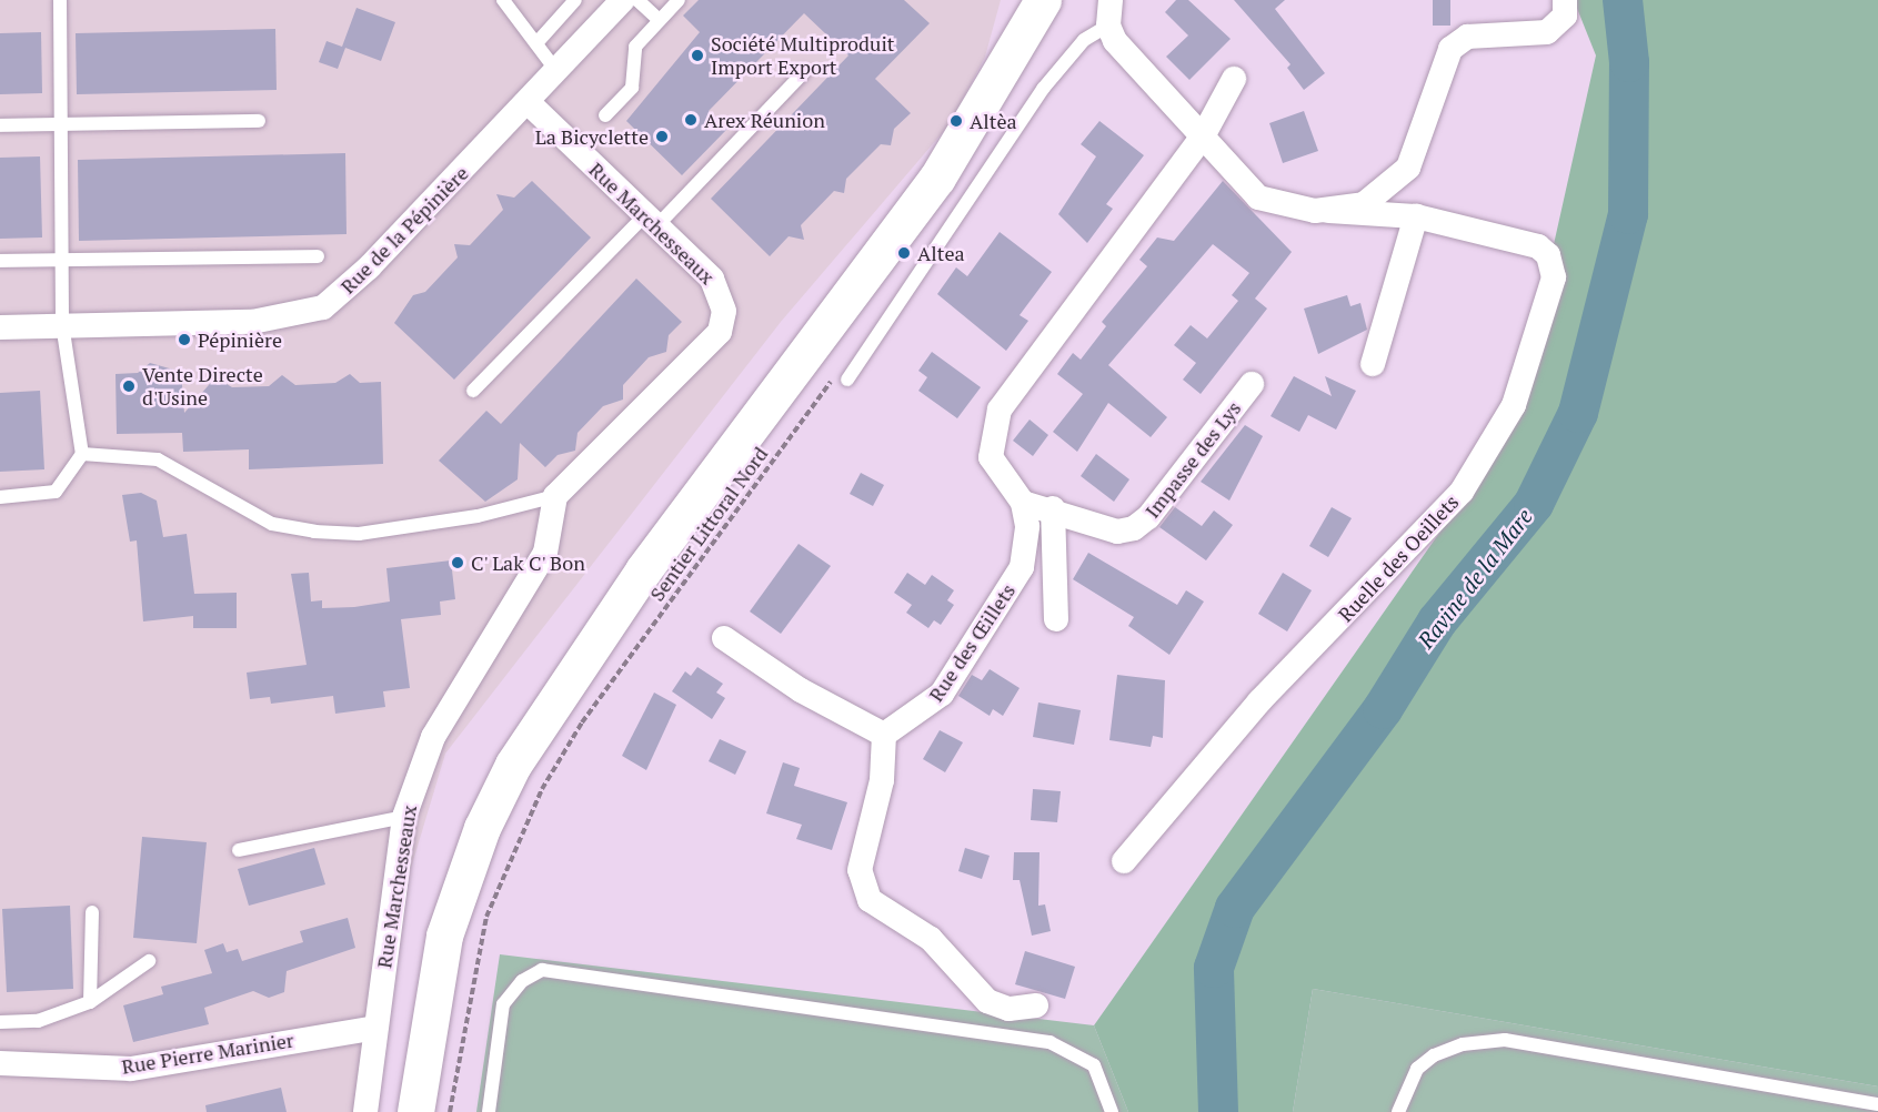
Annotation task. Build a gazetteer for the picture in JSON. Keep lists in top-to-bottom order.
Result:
{
  "streets": {
    "street": [
      "Rue Marchesseaux",
      "Rue de la Pépinière",
      "Impasse des Lys",
      "Ruelle des Oeillets",
      "Rue des Œillets",
      "Rue Pierre Marinier"
    ],
    "path": ["Sentier Littoral Nord"]
  },
  "crossings": [
    ["Rue Marchesseaux", "Rue de la Pépinière"],
    ["Rue Marchesseaux", "Rue Pierre Marinier"],
    ["Impasse des Lys", "Rue des Œillets"],
    ["Ruelle des Oeillets", "Rue des Œillets"]
  ],
  "water": ["Ravine de la Mare"],
  "places": [
    "Société Multiproduit Import Export",
    "Arex Réunion",
    "Altèa",
    "La Bicyclette",
    "Altea",
    "Pépinière",
    "Vente Directe d'Usine",
    "C' Lak C' Bon"
  ]
}
